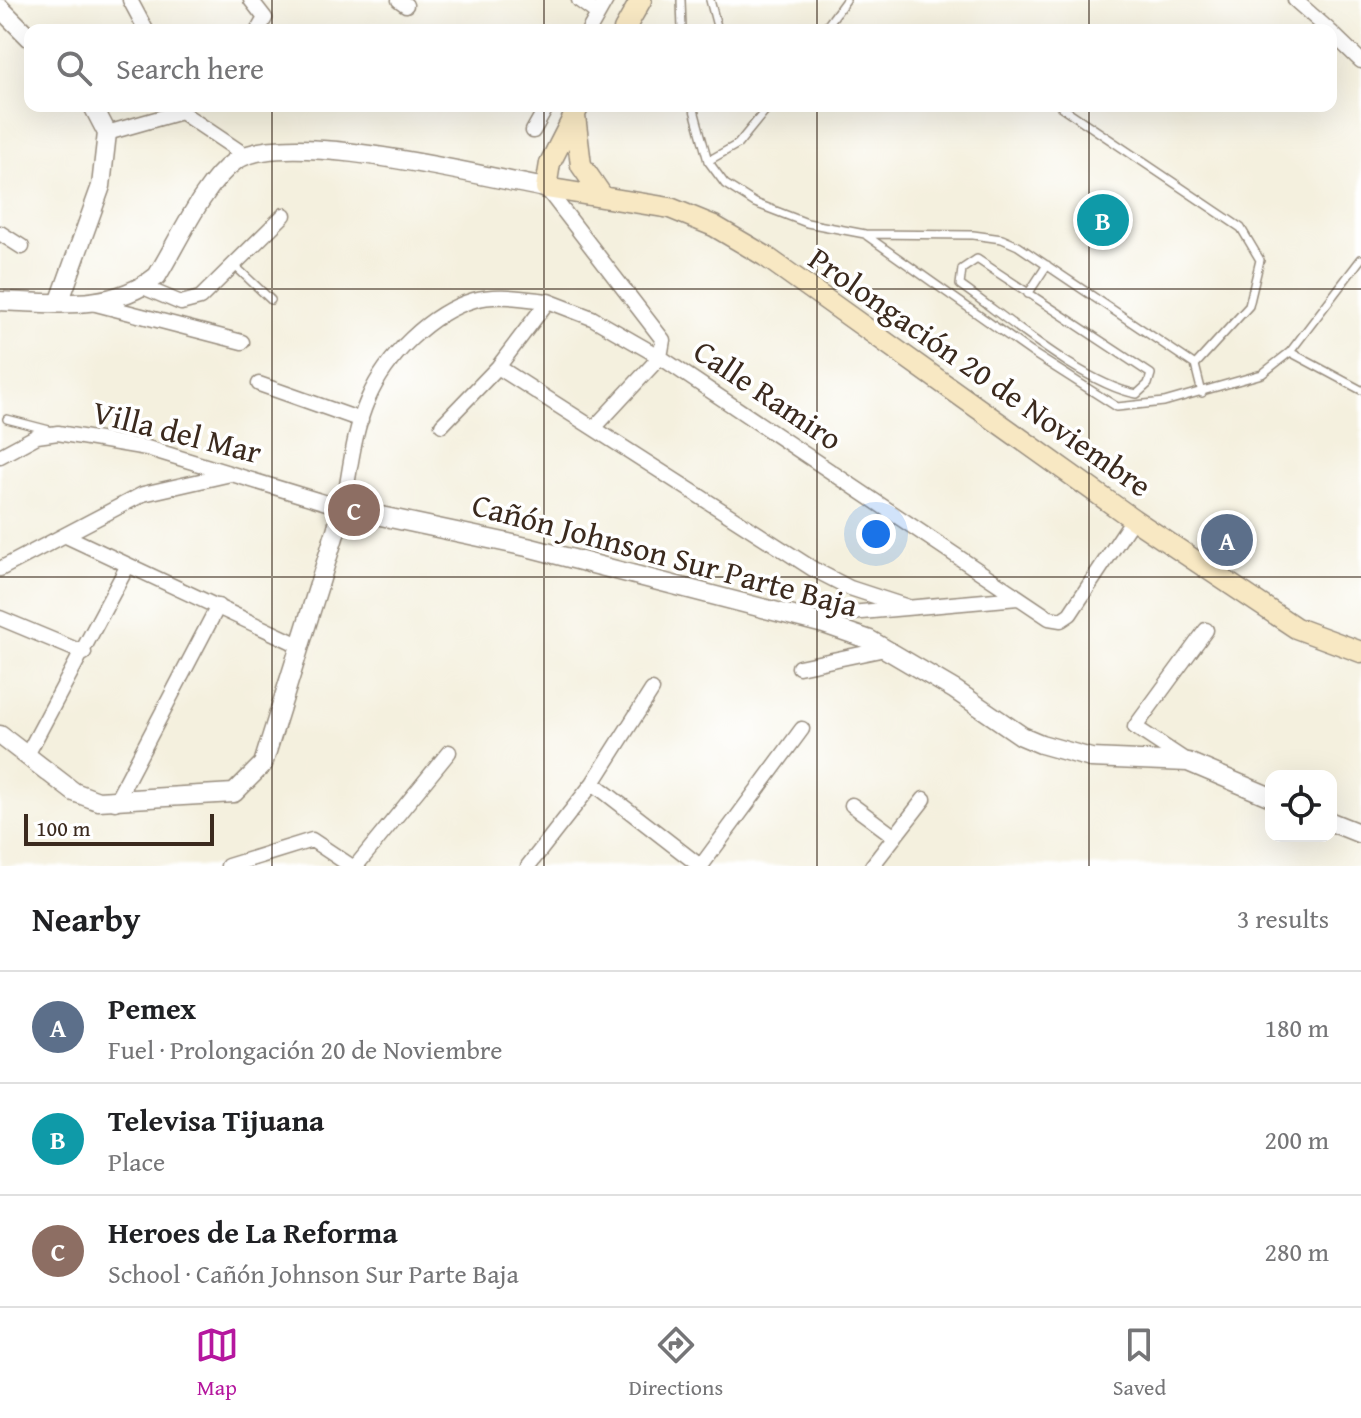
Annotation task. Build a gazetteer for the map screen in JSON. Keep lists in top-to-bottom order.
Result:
{
  "streets": {
    "main road": ["Prolongación 20 de Noviembre"],
    "street": ["Calle Ramiro", "Villa del Mar", "Cañón Johnson Sur Parte Baja"]
  },
  "crossings": [
    ["Prolongación 20 de Noviembre", "Calle Ramiro"],
    ["Villa del Mar", "Cañón Johnson Sur Parte Baja"]
  ],
  "scale_bar": "100 m",
  "page": {
    "search": "Search here",
    "pins": ["B", "C", "A"],
    "scale": "100 m",
    "heading": ["Nearby", "3 results"],
    "list": [
      {
        "mark": "A",
        "name": "Pemex",
        "note": "Fuel · Prolongación 20 de Noviembre",
        "value": "180 m"
      },
      {
        "mark": "B",
        "name": "Televisa Tijuana",
        "note": "Place",
        "value": "200 m"
      },
      {
        "mark": "C",
        "name": "Heroes de La Reforma",
        "note": "School · Cañón Johnson Sur Parte Baja",
        "value": "280 m"
      }
    ],
    "nav": ["Map", "Directions", "Saved"]
  }
}
